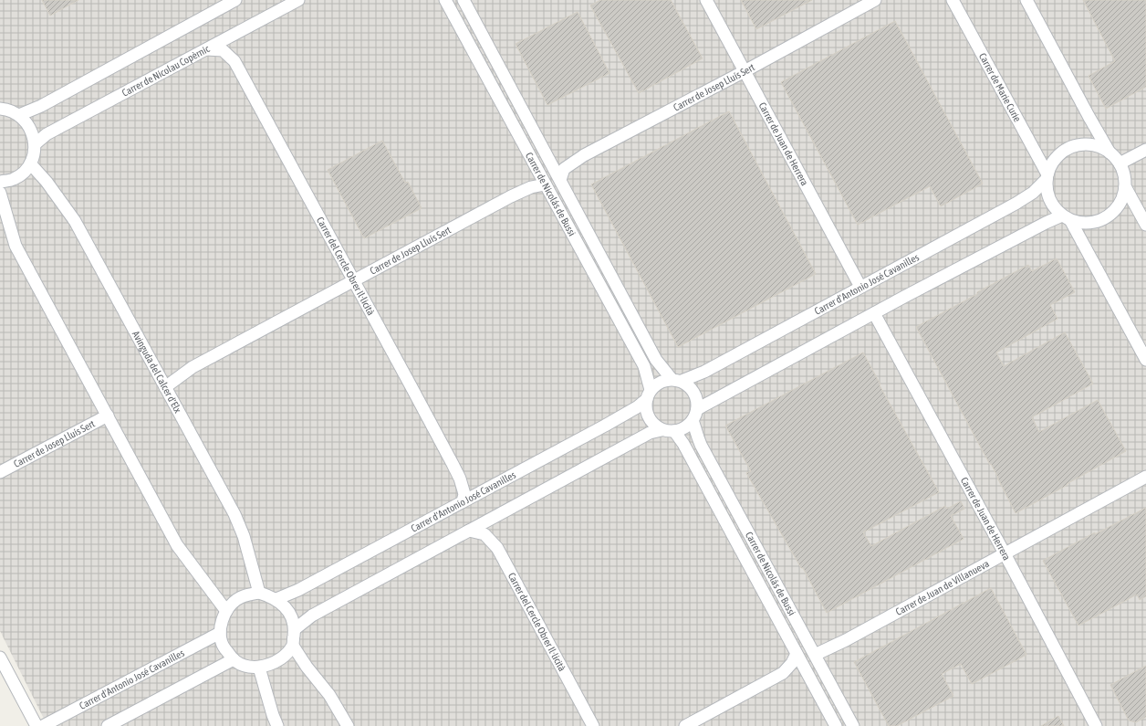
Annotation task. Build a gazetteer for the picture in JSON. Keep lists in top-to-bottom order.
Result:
{
  "streets": {
    "street": [
      "Carrer de Nicolau Copèrnic",
      "Carrer de Josep Lluís Sert",
      "Carrer de Marie Curie",
      "Carrer de Juan de Herrera",
      "Carrer de Nicolás de Bussi",
      "Carrer del Cercle Obrer Il·licità",
      "Carrer d'Antonio José Cavanilles",
      "Avinguda del Calcer d'Elx",
      "Carrer de Juan de Villanueva"
    ]
  },
  "crossings": [
    ["Carrer de Nicolau Copèrnic", "Carrer del Cercle Obrer Il·licità"],
    ["Carrer de Josep Lluís Sert", "Carrer de Juan de Herrera"],
    ["Carrer de Josep Lluís Sert", "Carrer de Nicolás de Bussi"],
    ["Carrer de Josep Lluís Sert", "Carrer del Cercle Obrer Il·licità"],
    ["Carrer de Josep Lluís Sert", "Avinguda del Calcer d'Elx"],
    ["Carrer de Marie Curie", "Carrer d'Antonio José Cavanilles"],
    ["Carrer de Juan de Herrera", "Carrer d'Antonio José Cavanilles"],
    ["Carrer de Juan de Herrera", "Carrer de Juan de Villanueva"],
    ["Carrer de Nicolás de Bussi", "Carrer d'Antonio José Cavanilles"],
    ["Carrer de Nicolás de Bussi", "Carrer de Juan de Villanueva"],
    ["Carrer del Cercle Obrer Il·licità", "Carrer d'Antonio José Cavanilles"],
    ["Carrer d'Antonio José Cavanilles", "Avinguda del Calcer d'Elx"]
  ]
}
